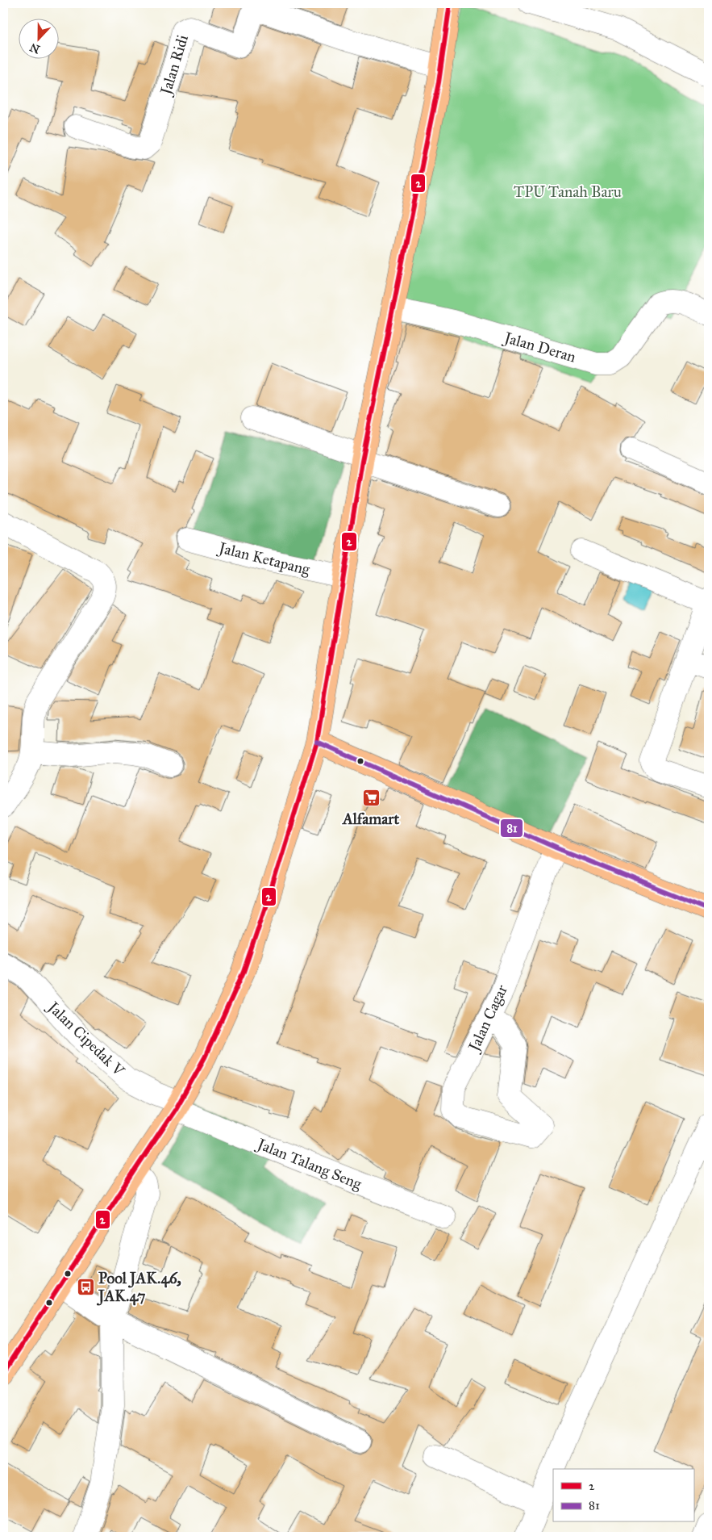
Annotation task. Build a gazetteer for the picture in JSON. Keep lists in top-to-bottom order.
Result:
{
  "streets": {
    "street": [
      "Jalan Ridi",
      "Jalan Deran",
      "Jalan Ketapang",
      "Jalan Cagar",
      "Jalan Cipedak V",
      "Jalan Talang Seng"
    ]
  },
  "crossings": [
    ["Jalan Cipedak V", "Jalan Talang Seng"]
  ],
  "parks": ["TPU Tanah Baru"],
  "places": {
    "supermarket": ["Alfamart"],
    "bus stop": ["Pool JAK.46, JAK.47"]
  },
  "lines": ["transit line 2", "transit line 81"],
  "legend": ["2", "81"],
  "north": "bottom"
}
